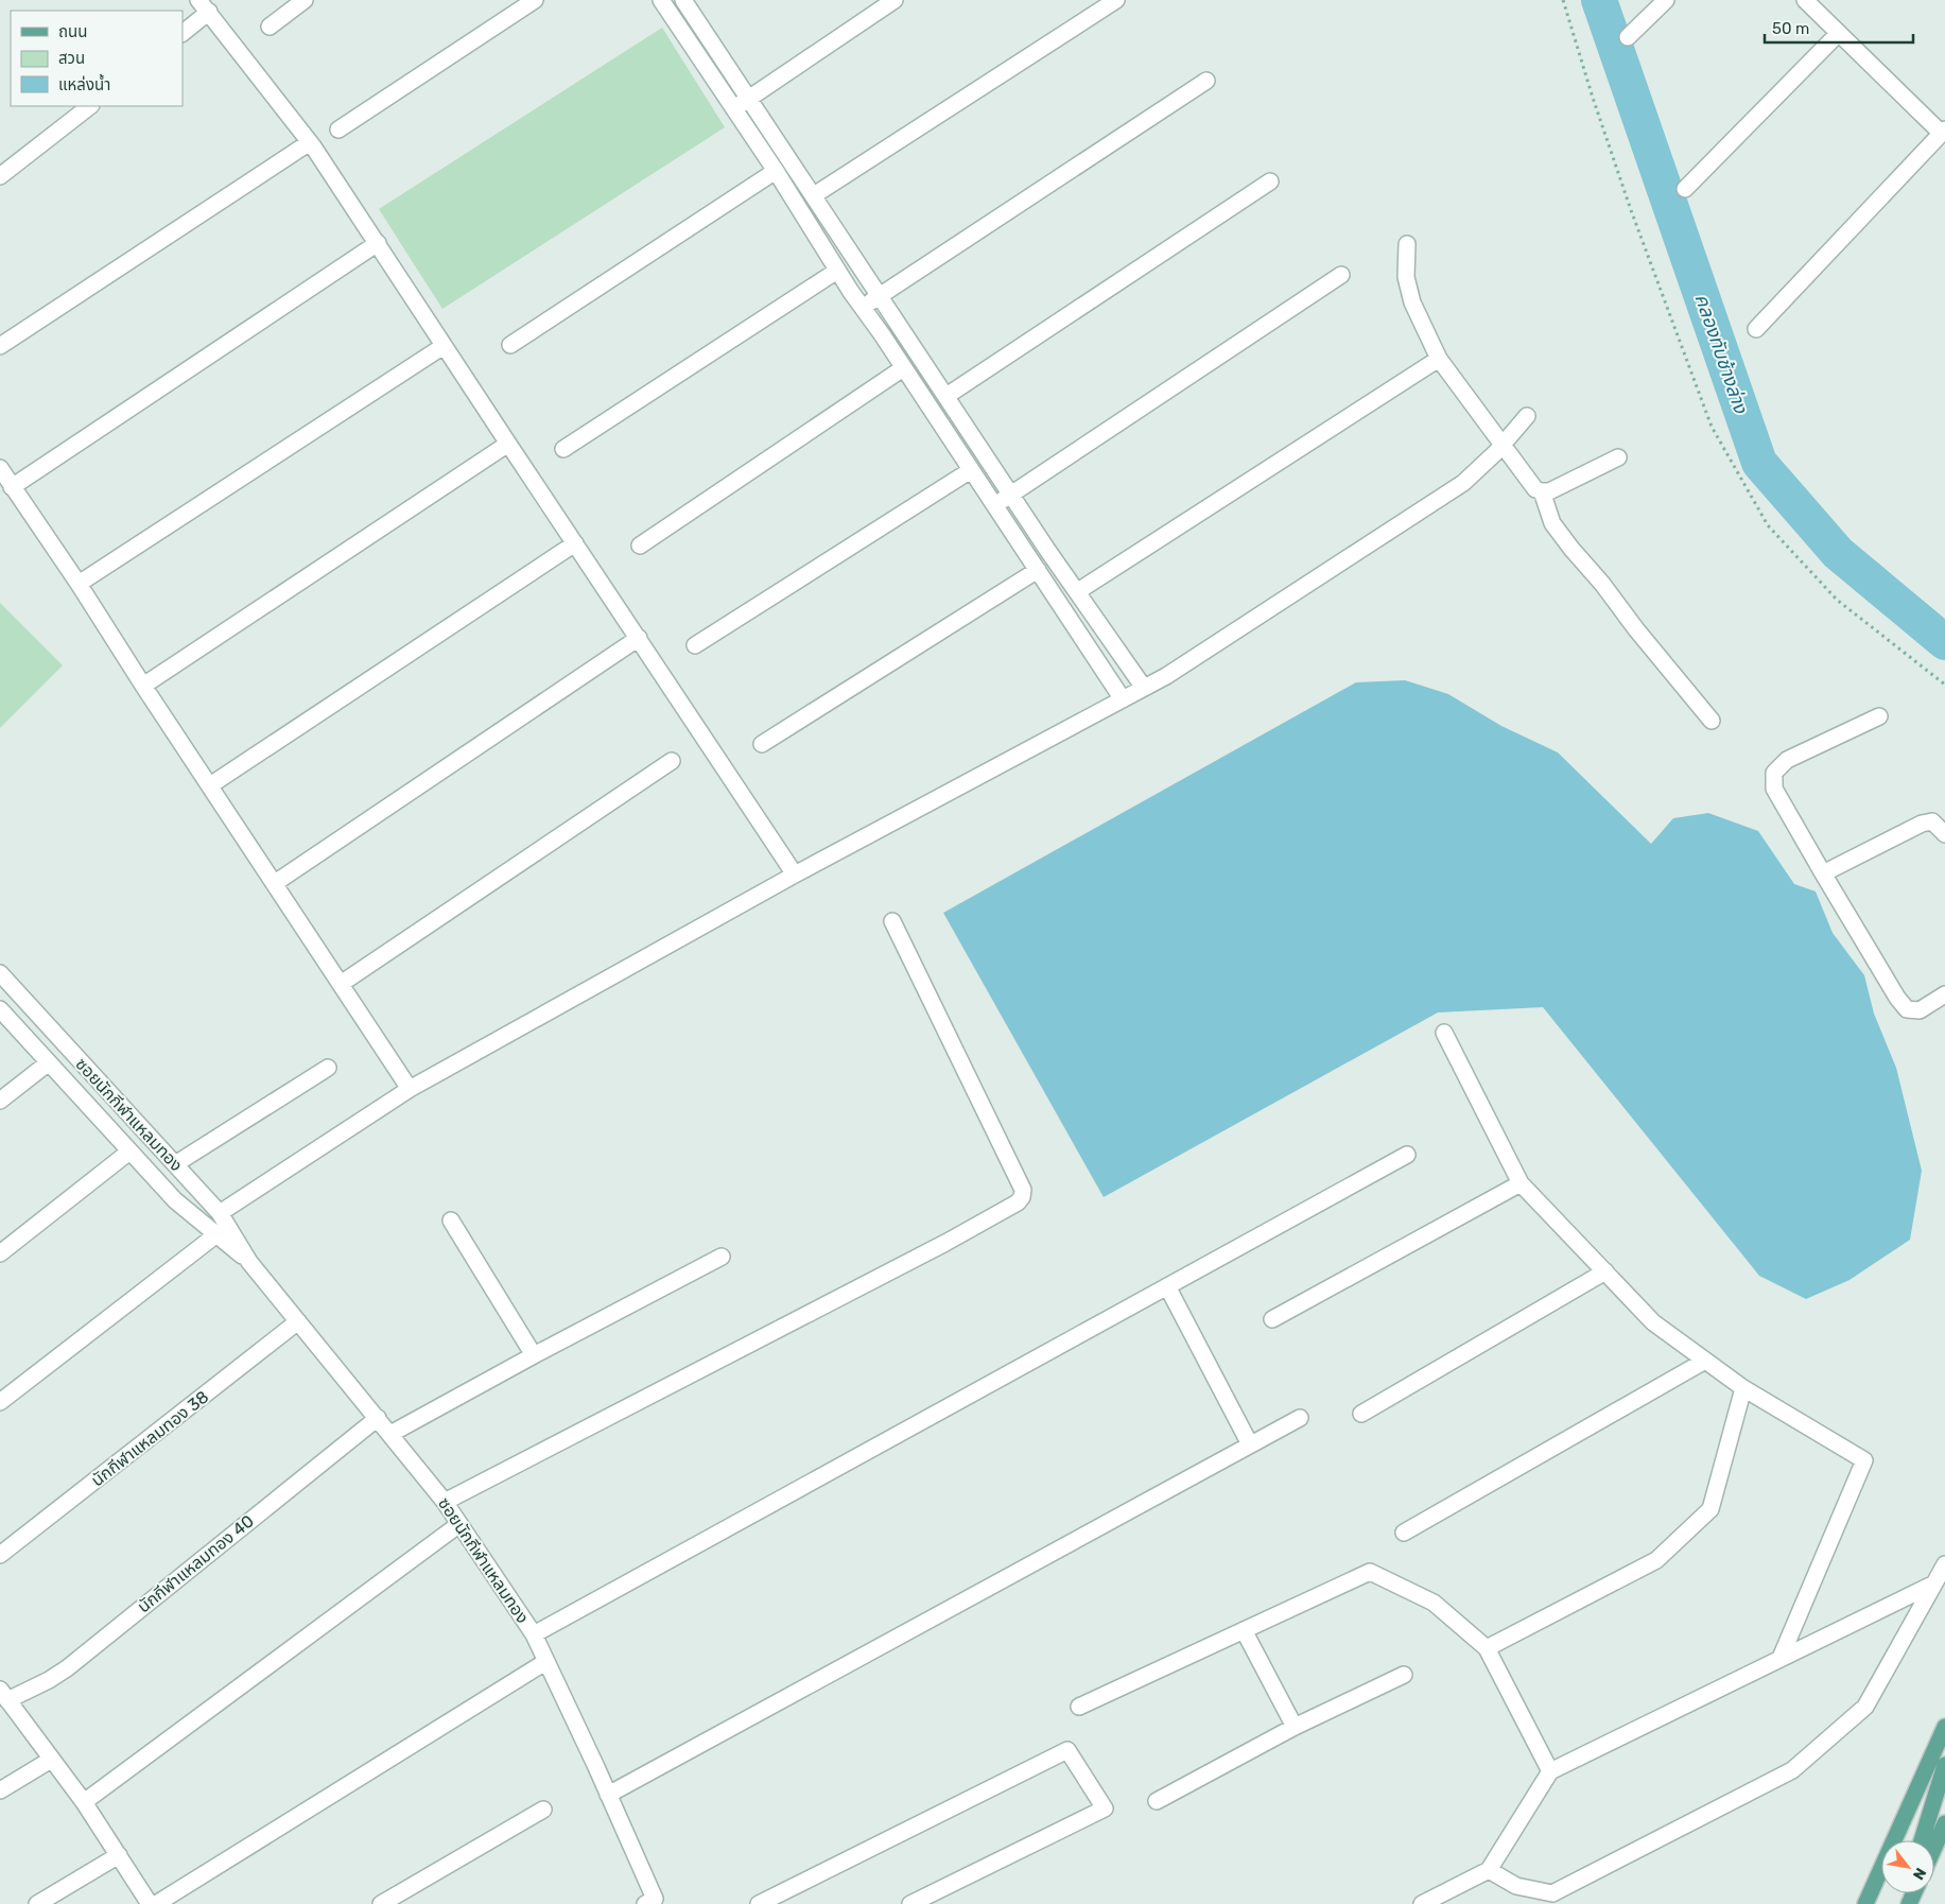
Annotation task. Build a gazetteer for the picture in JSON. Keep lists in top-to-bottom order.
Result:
{
  "streets": {
    "street": ["ซอยนักกีฬาแหลมทอง", "นักกีฬาแหลมทอง 38", "นักกีฬาแหลมทอง 40"]
  },
  "crossings": [
    ["ซอยนักกีฬาแหลมทอง", "นักกีฬาแหลมทอง 38"],
    ["ซอยนักกีฬาแหลมทอง", "นักกีฬาแหลมทอง 40"]
  ],
  "water": ["คลองทับช้างล่าง"],
  "legend": ["ถนน", "สวน", "แหล่งน้ำ"],
  "scale_bar": "50 m",
  "north": "bottom right"
}
